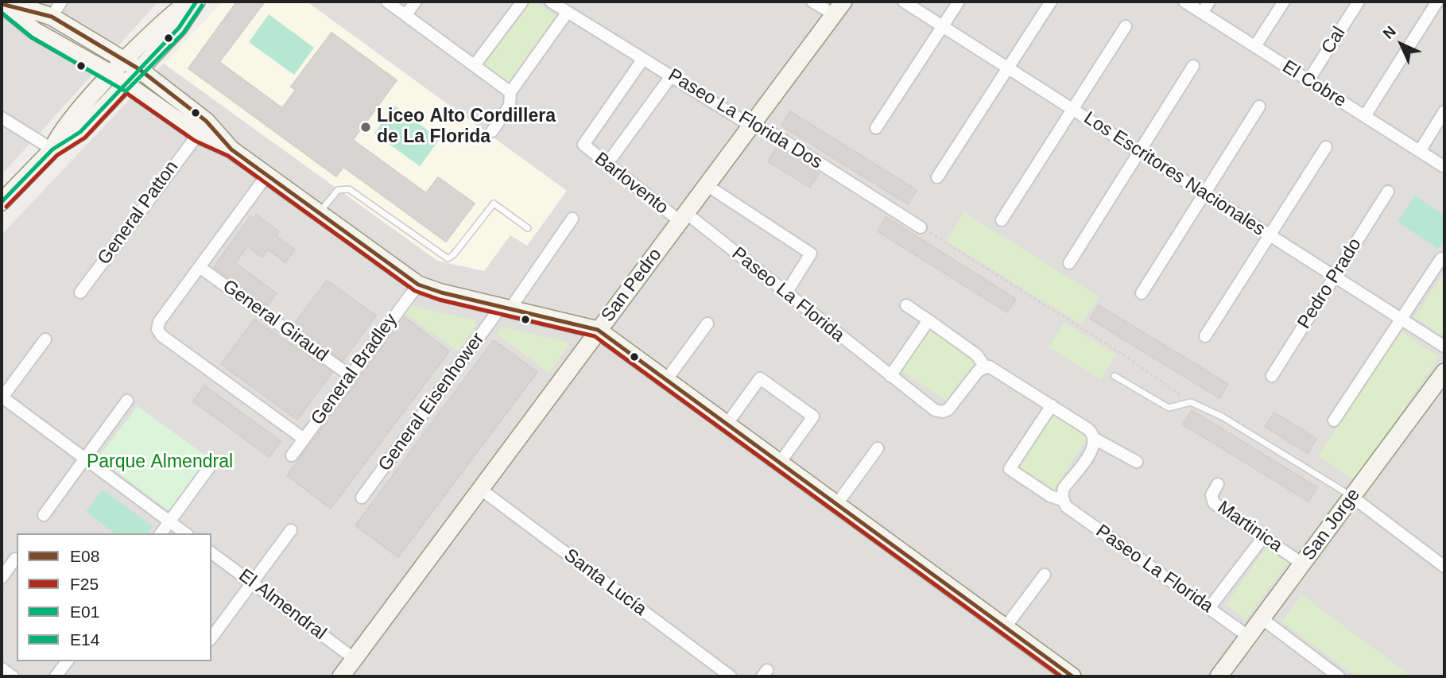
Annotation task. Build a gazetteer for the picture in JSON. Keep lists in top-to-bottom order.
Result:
{
  "streets": {
    "main road": ["San Pedro", "San Jorge"],
    "street": [
      "Cal",
      "El Cobre",
      "Paseo La Florida Dos",
      "Los Escritores Nacionales",
      "Barlovento",
      "General Patton",
      "Pedro Prado",
      "Paseo La Florida",
      "General Giraud",
      "General Bradley",
      "General Eisenhower",
      "Martinica",
      "Santa Lucía",
      "El Almendral"
    ]
  },
  "crossings": [
    ["Cal", "El Cobre"],
    ["Paseo La Florida Dos", "Barlovento"],
    ["Paseo La Florida Dos", "San Pedro"],
    ["Los Escritores Nacionales", "Pedro Prado"],
    ["Barlovento", "San Pedro"],
    ["Barlovento", "Paseo La Florida"],
    ["San Pedro", "Paseo La Florida"],
    ["San Pedro", "Santa Lucía"],
    ["San Pedro", "El Almendral"],
    ["Paseo La Florida", "San Jorge"],
    ["General Giraud", "General Bradley"],
    ["San Jorge", "Martinica"]
  ],
  "parks": ["Parque Almendral"],
  "places": ["Liceo Alto Cordillera de La Florida"],
  "lines": [
    "transit line E01",
    "transit line E08",
    "transit line E14",
    "transit line F25"
  ],
  "legend": [
    "E08",
    "F25",
    "E01",
    "E14"
  ],
  "north": "top left"
}
